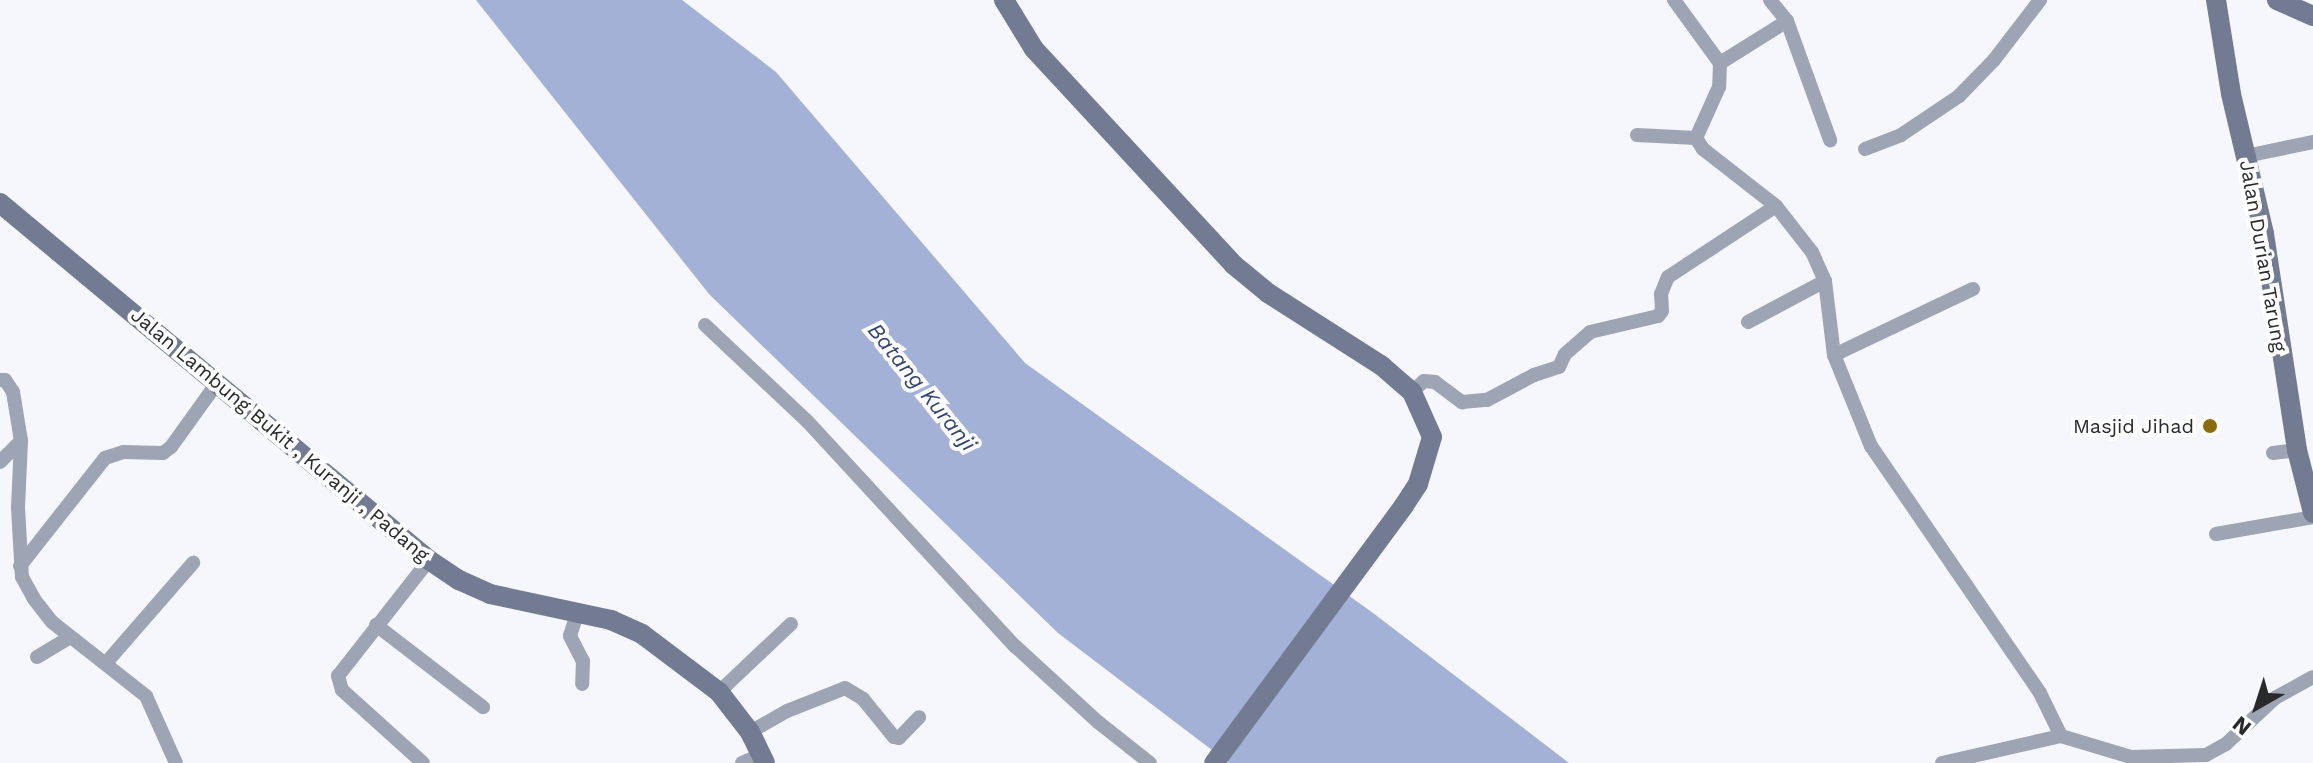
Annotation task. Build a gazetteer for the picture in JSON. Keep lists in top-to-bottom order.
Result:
{
  "streets": {
    "street": ["Jalan Durian Tarung", "Jalan Lambung Bukit , Kuranji , Padang"]
  },
  "water": ["Batang Kuranji"],
  "places": ["Masjid Jihad"],
  "north": "bottom left"
}
